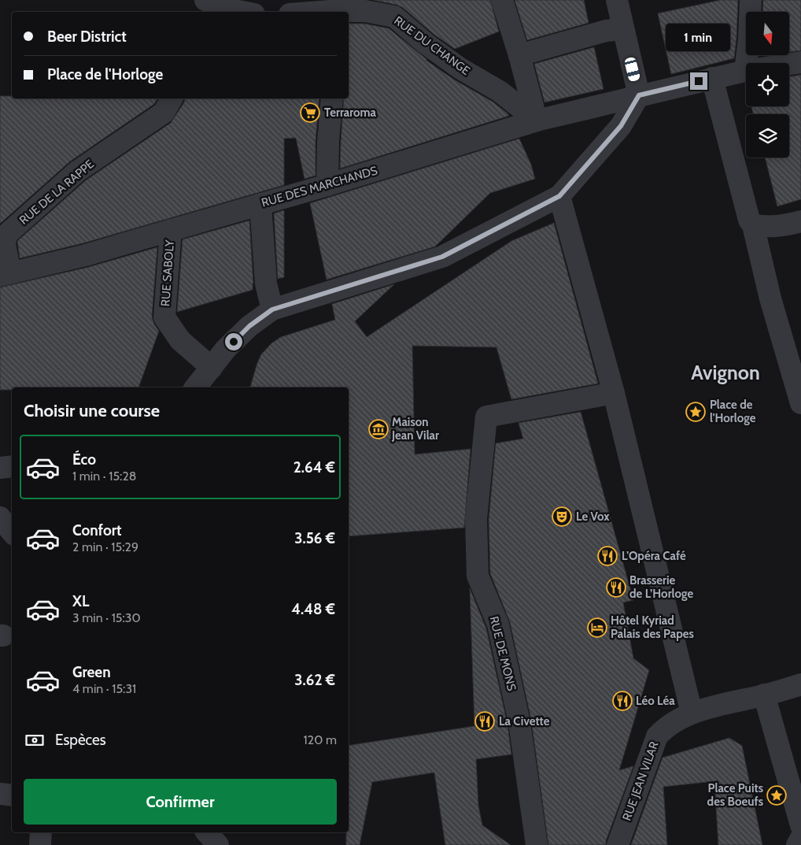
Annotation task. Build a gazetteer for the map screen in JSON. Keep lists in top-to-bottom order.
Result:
{
  "streets": {
    "street": [
      "RUE DU CHANGE",
      "RUE DES MARCHANDS",
      "RUE DE LA RAPPE",
      "RUE SABOLY",
      "RUE DE MONS",
      "RUE JEAN VILAR"
    ]
  },
  "crossings": [
    ["RUE DU CHANGE", "RUE DES MARCHANDS"],
    ["RUE DES MARCHANDS", "RUE DE LA RAPPE"],
    ["RUE DES MARCHANDS", "RUE SABOLY"]
  ],
  "districts": ["Avignon"],
  "places": {
    "supermarket": ["Terraroma"],
    "place": ["Place de l'Horloge", "Place Puits des Boeufs"],
    "museum": ["Maison Jean Vilar"],
    "theatre": ["Le Vox"],
    "restaurant": [
      "L'Opéra Café",
      "Brasserie de L’Horloge",
      "Léo Léa",
      "La Civette"
    ],
    "hotel": ["Hôtel Kyriad Palais des Papes"]
  },
  "north": "bottom",
  "page": {
    "banner": ["Beer District", "Place de l'Horloge"],
    "bubble": "1 min",
    "heading": "Choisir une course",
    "list": [
      {
        "name": "Éco",
        "note": "1 min · 15:28",
        "value": "2.64 €"
      },
      {
        "name": "Confort",
        "note": "2 min · 15:29",
        "value": "3.56 €"
      },
      {
        "name": "XL",
        "note": "3 min · 15:30",
        "value": "4.48 €"
      },
      {
        "name": "Green",
        "note": "4 min · 15:31",
        "value": "3.62 €"
      }
    ],
    "pay": ["Espèces", "120 m"],
    "buttons": "Confirmer"
  }
}
